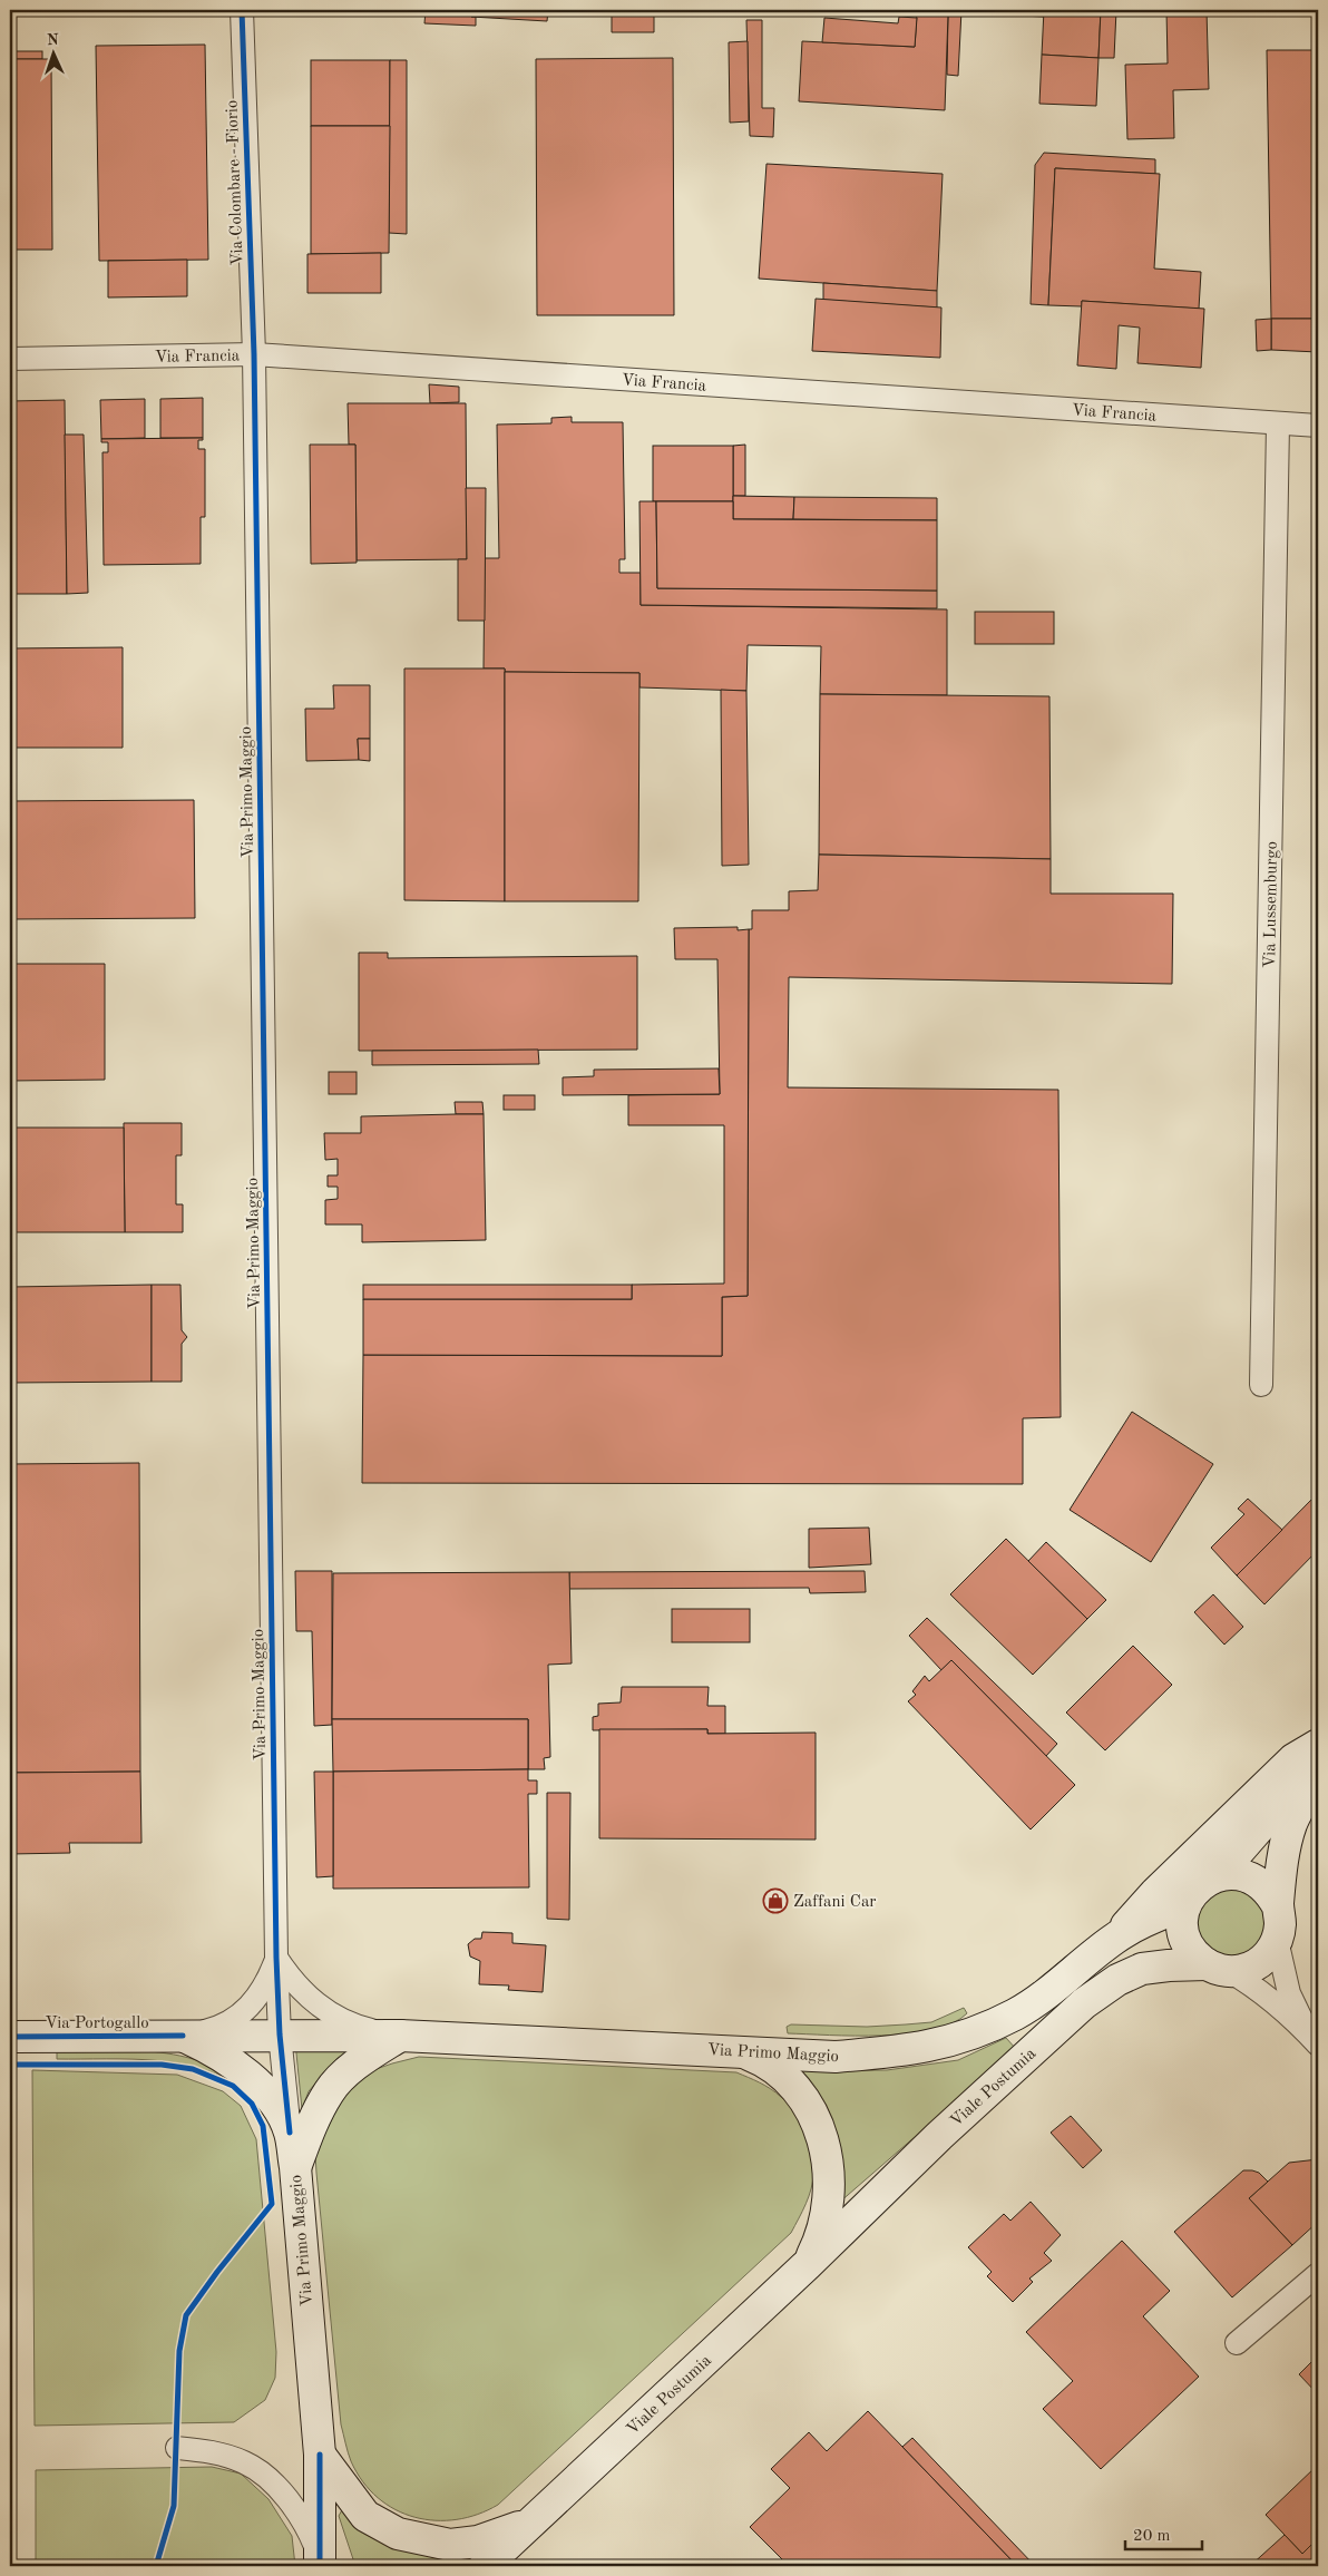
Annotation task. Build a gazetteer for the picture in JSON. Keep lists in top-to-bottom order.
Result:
{
  "streets": {
    "main road": ["Via Primo Maggio", "Via Portogallo", "Viale Postumia"],
    "street": ["Via Colombare - Fiorio", "Via Francia", "Via Lussemburgo"]
  },
  "crossings": [
    ["Via Colombare - Fiorio", "Via Francia"],
    ["Via Colombare - Fiorio", "Via Primo Maggio"],
    ["Via Francia", "Via Primo Maggio"],
    ["Via Francia", "Via Lussemburgo"],
    ["Via Primo Maggio", "Via Portogallo"],
    ["Via Primo Maggio", "Viale Postumia"]
  ],
  "places": {
    "shop": ["Zaffani Car"]
  },
  "scale_bar": "20 m",
  "north": "top"
}
